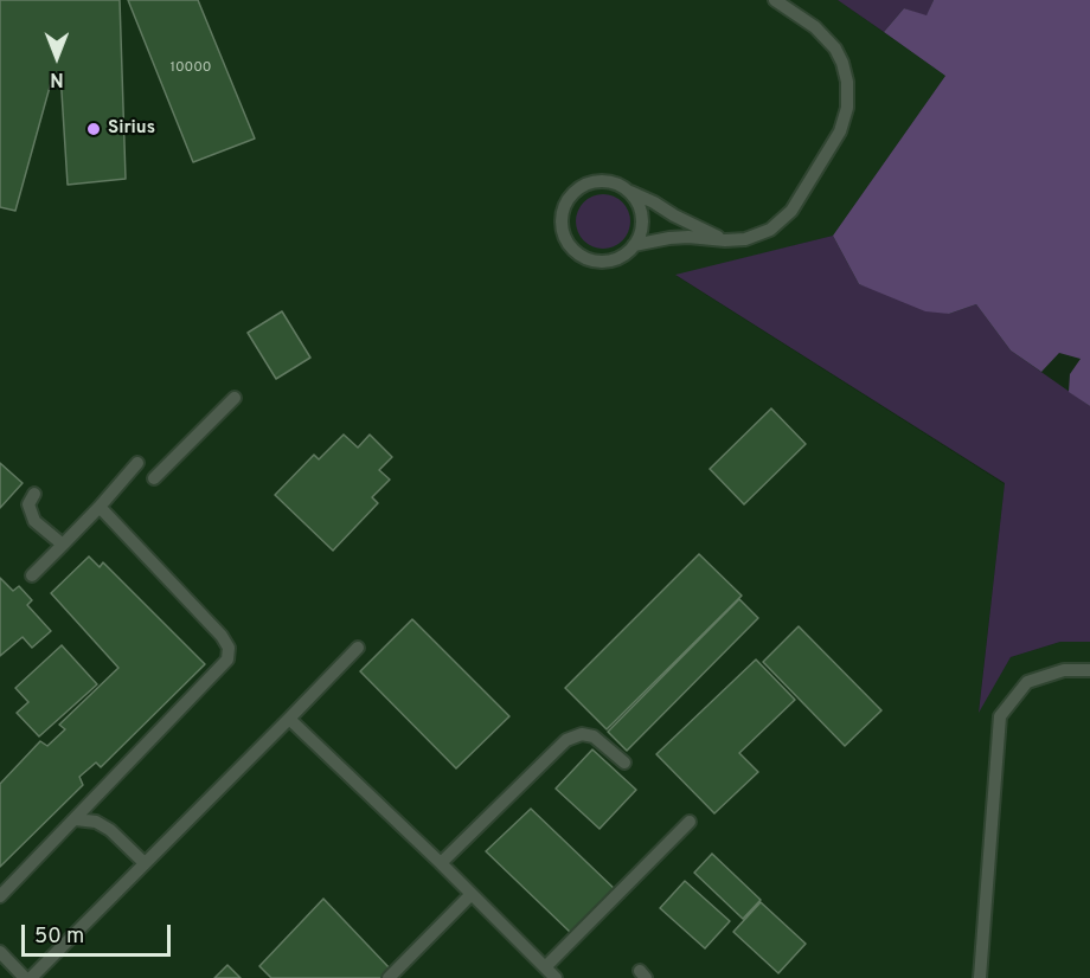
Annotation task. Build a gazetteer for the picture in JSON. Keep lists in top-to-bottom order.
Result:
{
  "places": ["Sirius"],
  "house_numbers": ["10000"],
  "scale_bar": "50 m",
  "north": "bottom"
}
